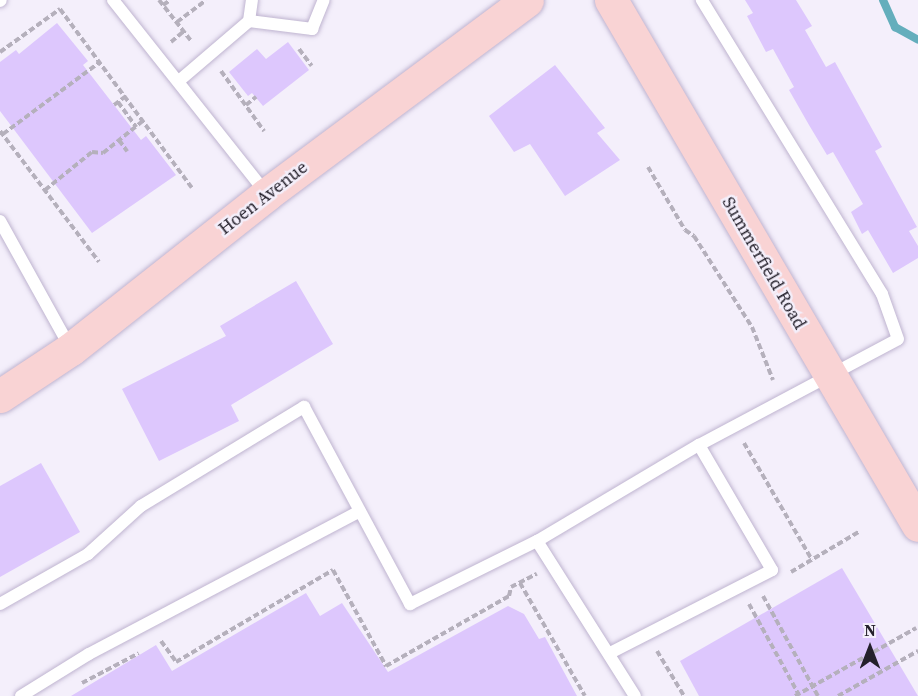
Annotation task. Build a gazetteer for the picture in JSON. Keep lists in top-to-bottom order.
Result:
{
  "streets": {
    "street": ["Hoen Avenue", "Summerfield Road"]
  },
  "north": "top"
}
